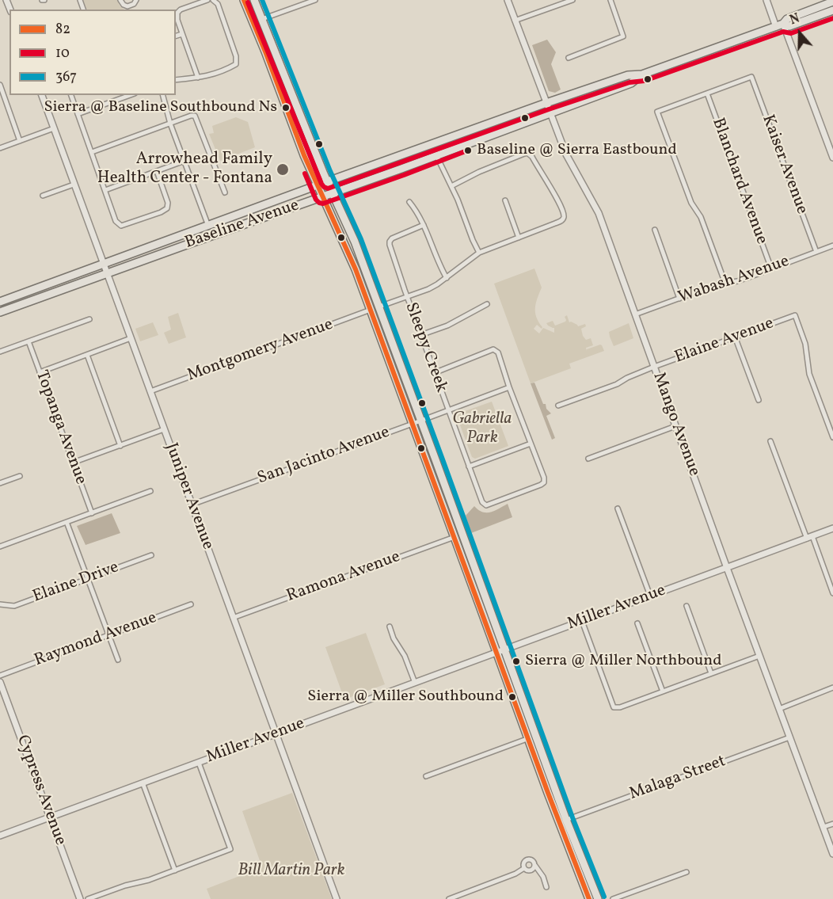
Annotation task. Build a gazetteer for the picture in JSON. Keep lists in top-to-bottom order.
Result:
{
  "streets": {
    "main road": ["Baseline Avenue"],
    "street": [
      "Kaiser Avenue",
      "Blanchard Avenue",
      "Wabash Avenue",
      "Elaine Avenue",
      "Sleepy Creek",
      "Montgomery Avenue",
      "Mango Avenue",
      "Topanga Avenue",
      "San Jacinto Avenue",
      "Juniper Avenue",
      "Ramona Avenue",
      "Elaine Drive",
      "Miller Avenue",
      "Raymond Avenue",
      "Malaga Street",
      "Cypress Avenue"
    ]
  },
  "crossings": [
    ["Kaiser Avenue", "Blanchard Avenue"],
    ["Kaiser Avenue", "Wabash Avenue"],
    ["Blanchard Avenue", "Wabash Avenue"],
    ["Baseline Avenue", "Mango Avenue"],
    ["Baseline Avenue", "Juniper Avenue"],
    ["Wabash Avenue", "Mango Avenue"],
    ["Elaine Avenue", "Mango Avenue"],
    ["Sleepy Creek", "San Jacinto Avenue"],
    ["Montgomery Avenue", "Juniper Avenue"],
    ["Mango Avenue", "Miller Avenue"],
    ["Mango Avenue", "Malaga Street"],
    ["San Jacinto Avenue", "Juniper Avenue"],
    ["Juniper Avenue", "Ramona Avenue"],
    ["Juniper Avenue", "Miller Avenue"],
    ["Miller Avenue", "Cypress Avenue"]
  ],
  "parks": ["Gabriella Park", "Bill Martin Park"],
  "places": [
    "Sierra @ Baseline Southbound Ns",
    "Baseline @ Sierra Eastbound",
    "Arrowhead Family Health Center - Fontana",
    "Sierra @ Miller Northbound",
    "Sierra @ Miller Southbound"
  ],
  "lines": ["transit line 82", "transit line 367", "transit line 10"],
  "legend": ["82", "10", "367"],
  "north": "top"
}
